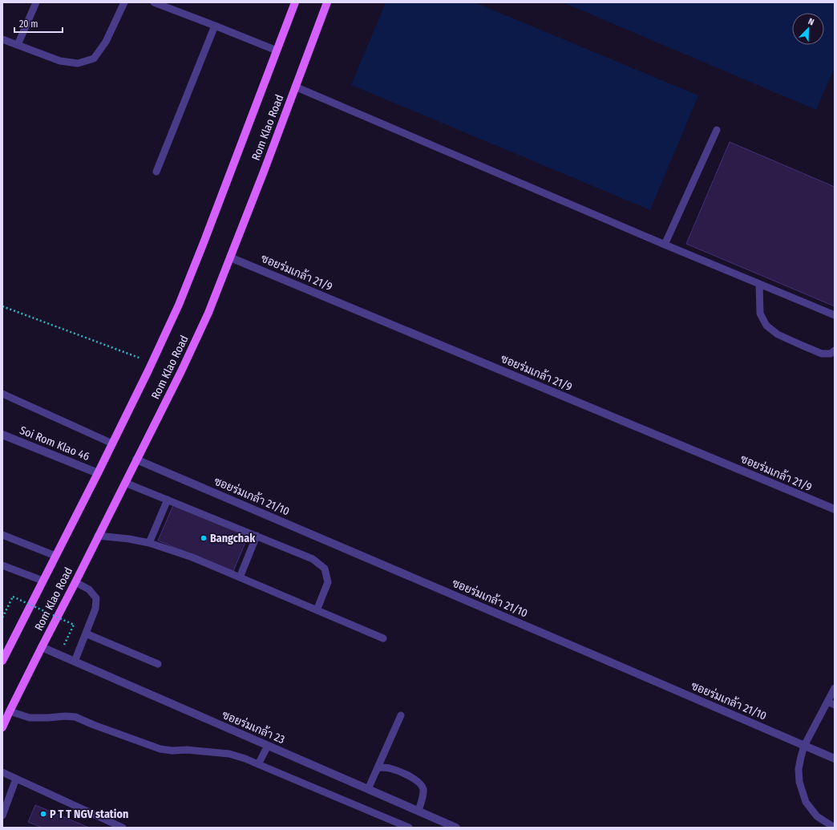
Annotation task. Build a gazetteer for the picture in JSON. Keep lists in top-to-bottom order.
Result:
{
  "streets": {
    "main road": ["Rom Klao Road"],
    "street": [
      "ซอยร่มเกล้า 21/9",
      "Soi Rom Klao 46",
      "ซอยร่มเกล้า 21/10",
      "ซอยร่มเกล้า 23"
    ]
  },
  "crossings": [
    ["Rom Klao Road", "ซอยร่มเกล้า 21/9"],
    ["Rom Klao Road", "Soi Rom Klao 46"],
    ["Rom Klao Road", "ซอยร่มเกล้า 21/10"],
    ["Rom Klao Road", "ซอยร่มเกล้า 23"]
  ],
  "places": ["Bangchak", "P T T NGV station"],
  "scale_bar": "20 m",
  "north": "top right"
}
